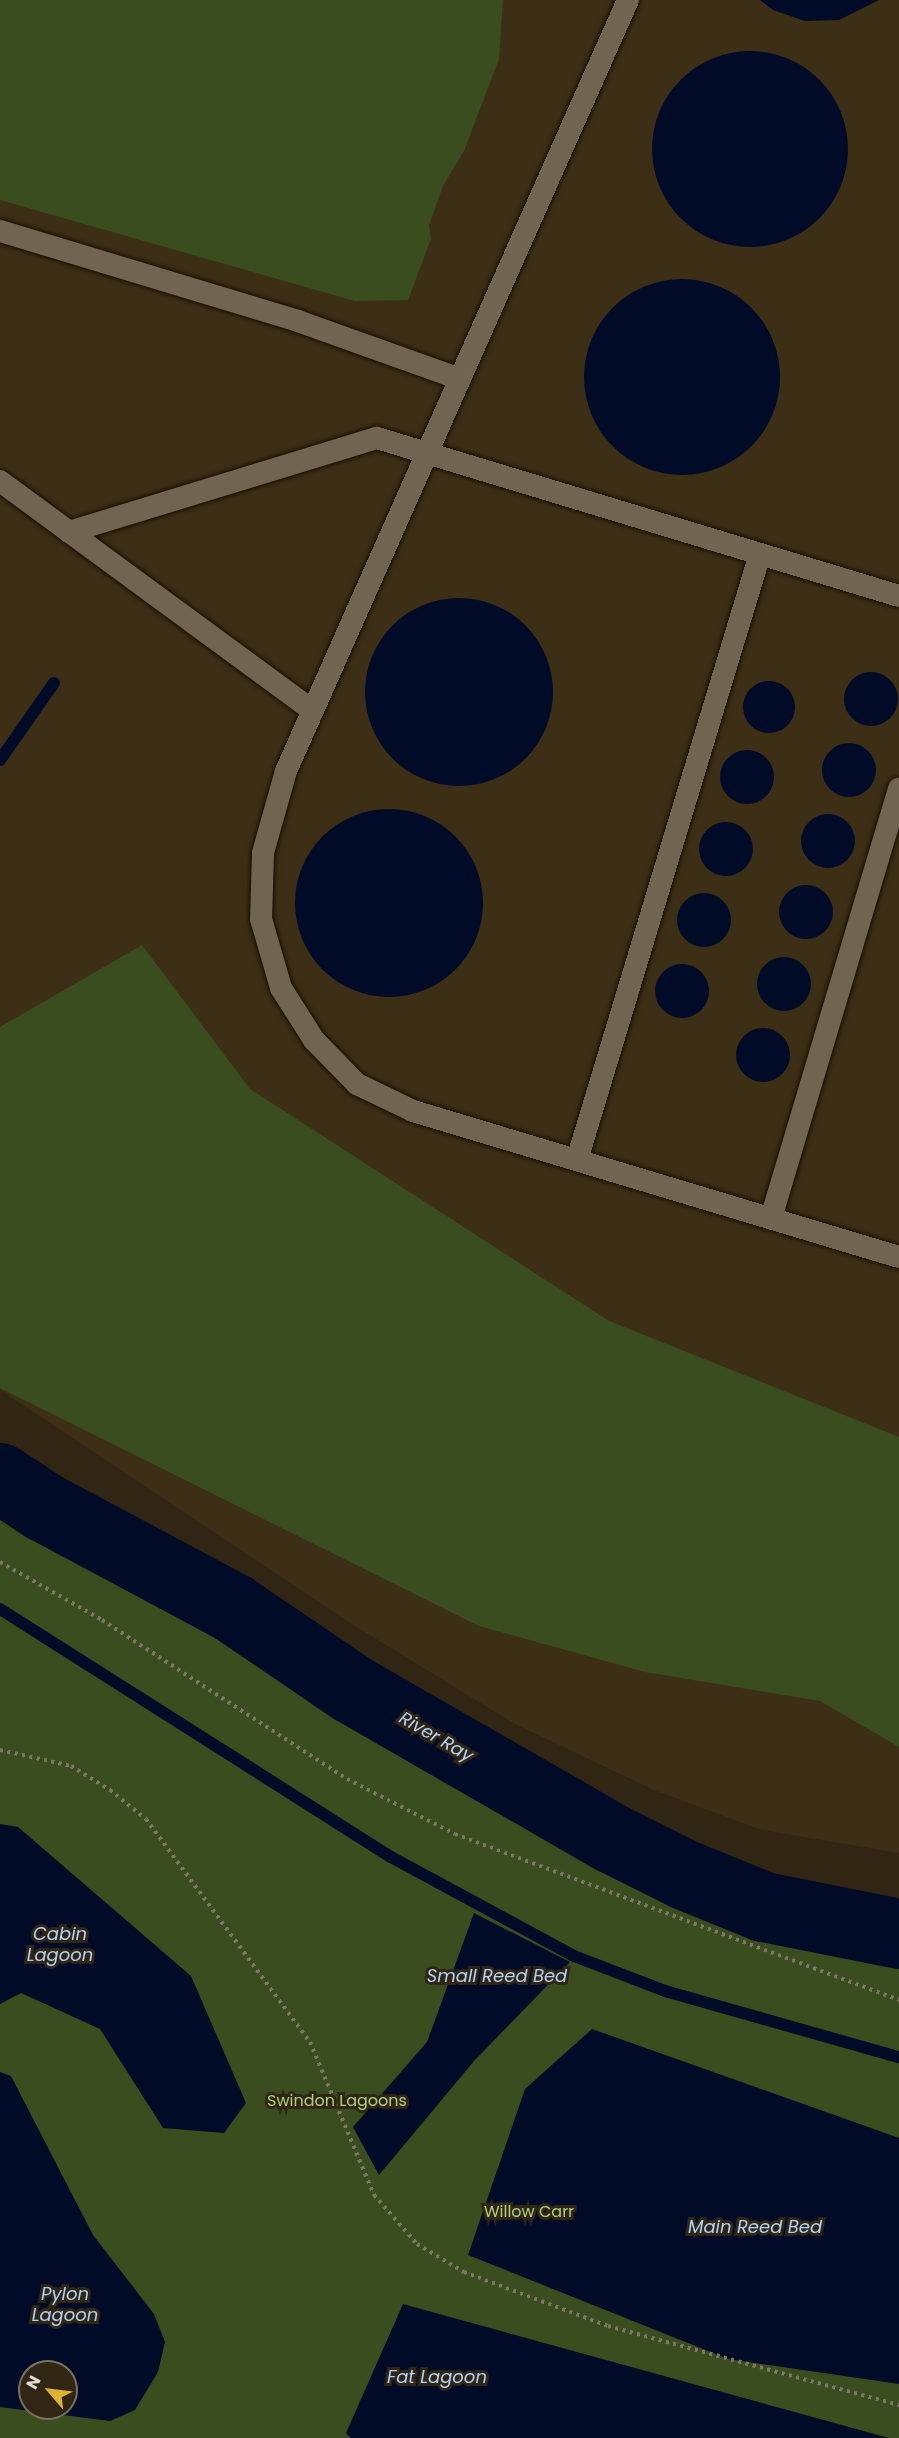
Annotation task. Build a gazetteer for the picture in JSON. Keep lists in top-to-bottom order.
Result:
{
  "water": [
    "River Ray",
    "Cabin Lagoon",
    "Small Reed Bed",
    "Main Reed Bed",
    "Pylon Lagoon",
    "Fat Lagoon"
  ],
  "parks": ["Swindon Lagoons", "Willow Carr"],
  "north": "top left"
}
